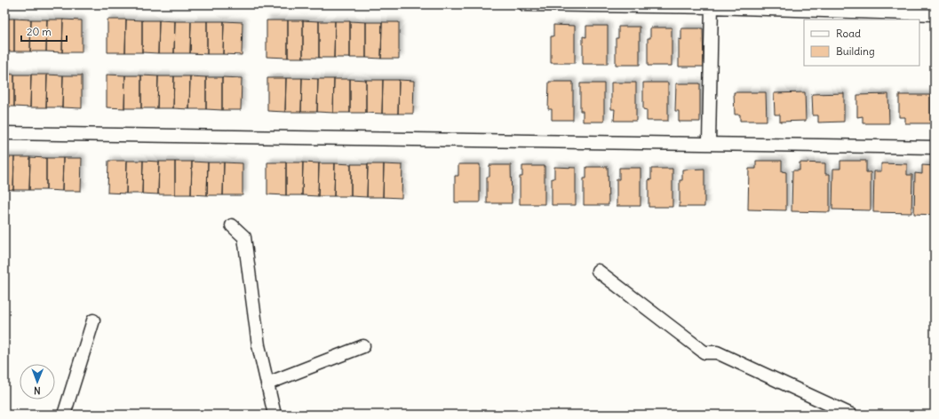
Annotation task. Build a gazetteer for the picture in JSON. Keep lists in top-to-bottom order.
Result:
{
  "legend": ["Road", "Building"],
  "scale_bar": "20 m",
  "north": "bottom"
}
